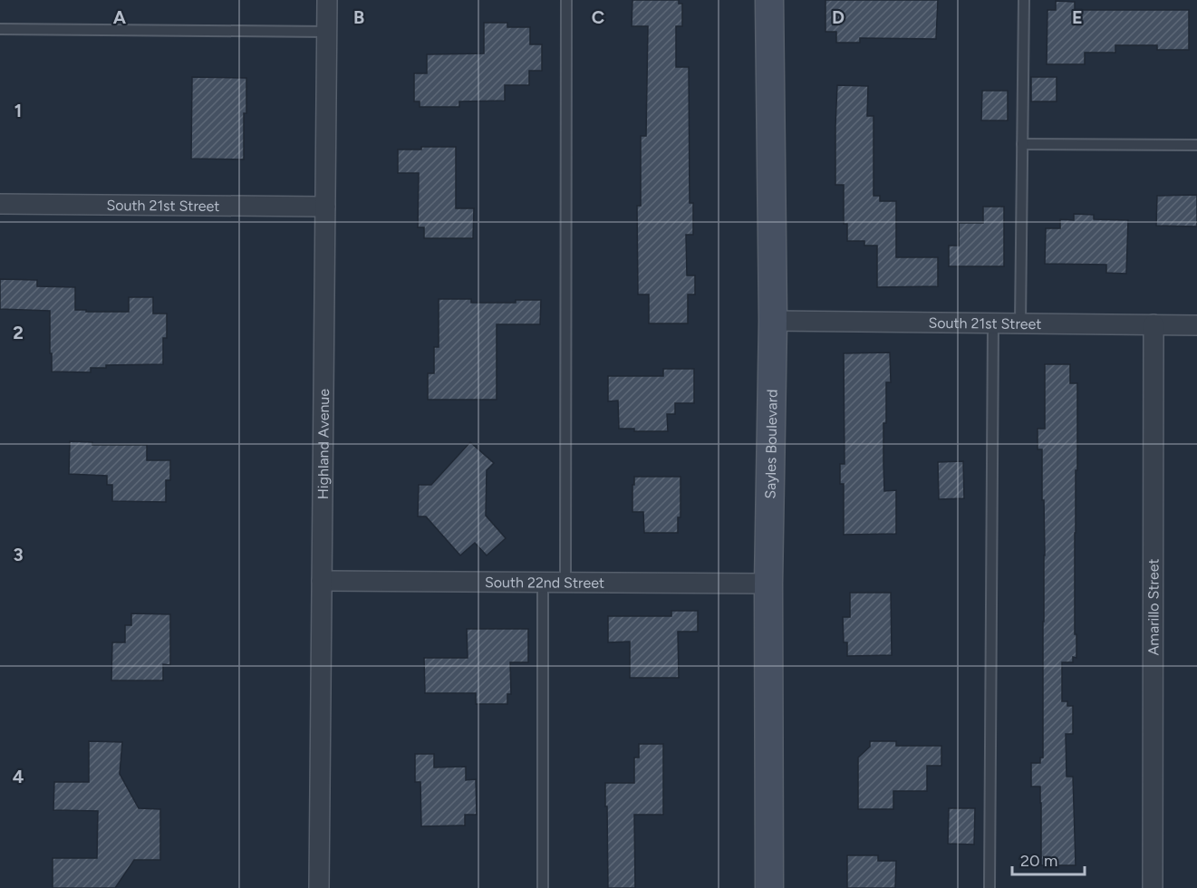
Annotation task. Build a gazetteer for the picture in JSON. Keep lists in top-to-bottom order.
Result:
{
  "streets": {
    "main road": ["Sayles Boulevard"],
    "street": [
      "South 21st Street",
      "Highland Avenue",
      "South 22nd Street",
      "Amarillo Street"
    ]
  },
  "crossings": [
    ["South 21st Street", "Highland Avenue"],
    ["South 21st Street", "Sayles Boulevard"],
    ["South 21st Street", "Amarillo Street"],
    ["Highland Avenue", "South 22nd Street"],
    ["Sayles Boulevard", "South 22nd Street"]
  ],
  "scale_bar": "20 m",
  "grid": {
    "columns": [
      "A",
      "B",
      "C",
      "D",
      "E"
    ],
    "rows": [
      "1",
      "2",
      "3",
      "4"
    ]
  }
}
